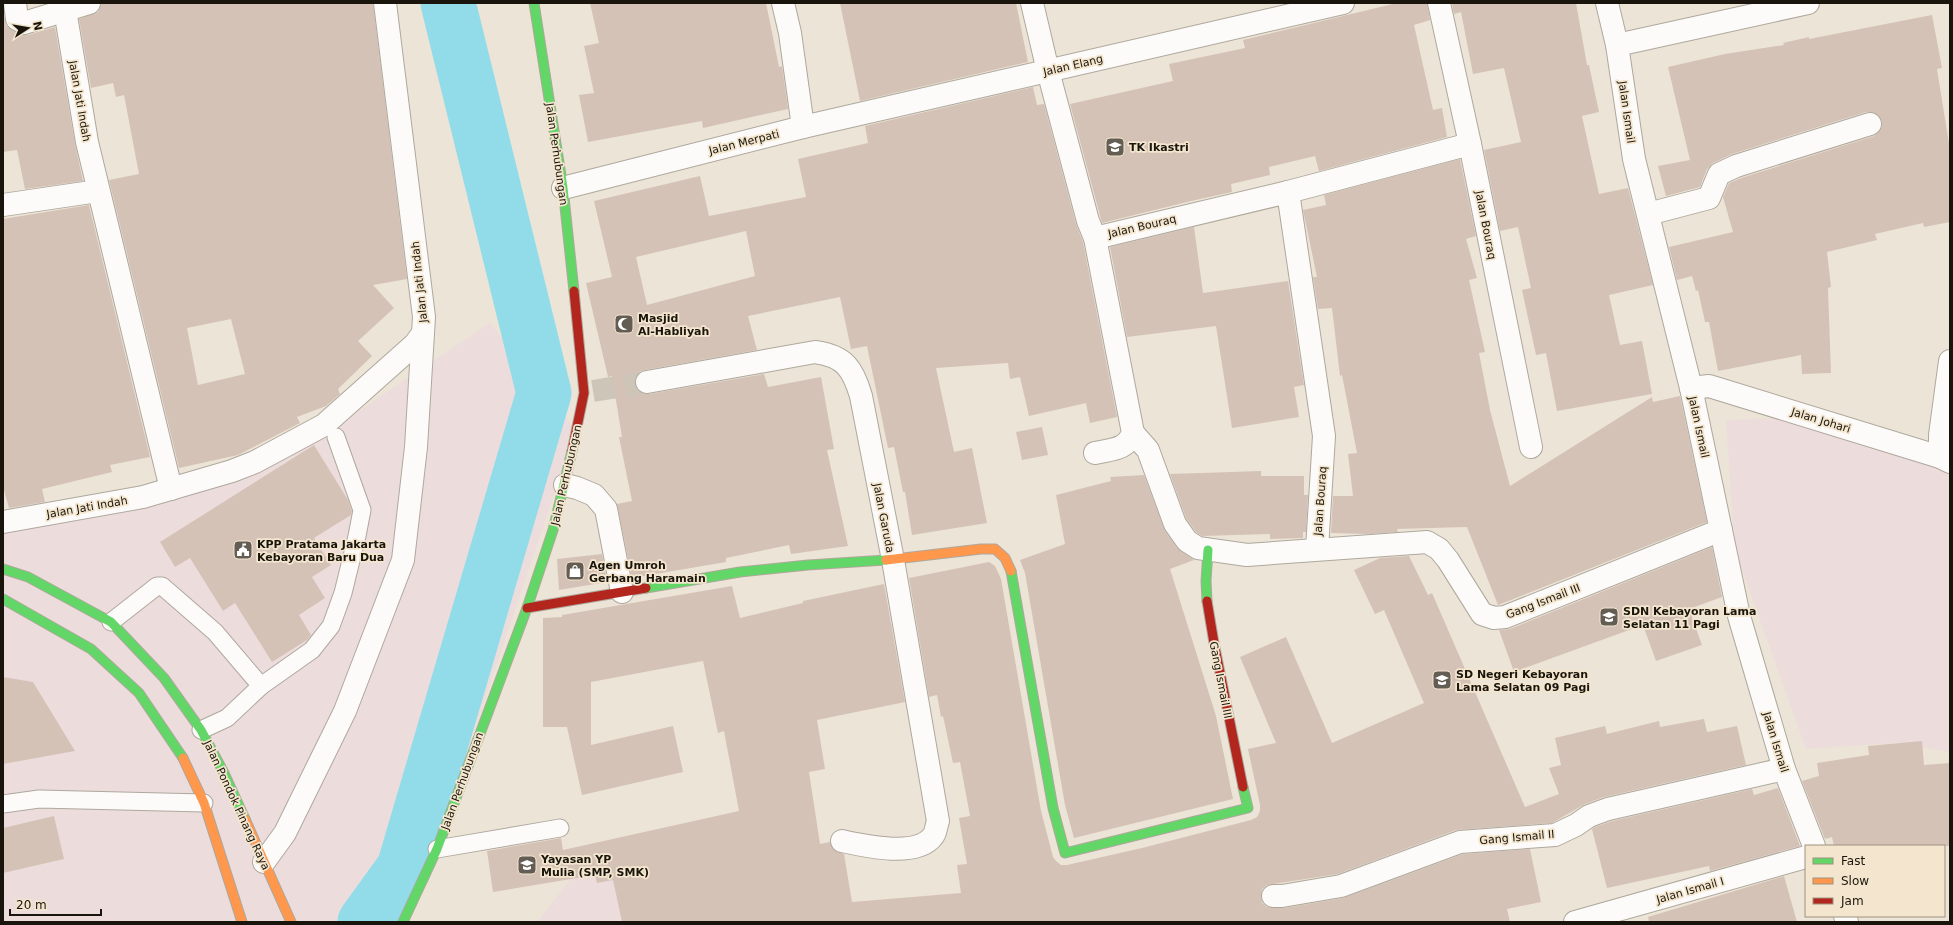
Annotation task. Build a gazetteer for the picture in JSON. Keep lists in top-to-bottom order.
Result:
{
  "streets": {
    "street": [
      "Jalan Elang",
      "Jalan Jati Indah",
      "Jalan Ismail",
      "Jalan Merpati",
      "Jalan Perhubungan",
      "Jalan Bouraq",
      "Jalan Johari",
      "Jalan Garuda",
      "Gang Ismail III",
      "Jalan Pondok Pinang Raya",
      "Gang Ismail II",
      "Jalan Ismail I"
    ]
  },
  "crossings": [
    ["Jalan Elang", "Jalan Merpati"],
    ["Jalan Elang", "Jalan Bouraq"],
    ["Jalan Ismail", "Jalan Johari"],
    ["Jalan Ismail", "Gang Ismail III"],
    ["Jalan Ismail", "Gang Ismail II"],
    ["Jalan Merpati", "Jalan Perhubungan"],
    ["Jalan Perhubungan", "Jalan Garuda"],
    ["Jalan Bouraq", "Gang Ismail III"],
    ["Jalan Garuda", "Gang Ismail III"]
  ],
  "places": {
    "school or university": [
      "TK Ikastri",
      "SDN Kebayoran Lama Selatan 11 Pagi",
      "SD Negeri Kebayoran Lama Selatan 09 Pagi",
      "Yayasan YP Mulia (SMP, SMK)"
    ],
    "mosque": ["Masjid Al-Habliyah"],
    "public building": ["KPP Pratama Jakarta Kebayoran Baru Dua"],
    "shop": ["Agen Umroh Gerbang Haramain"]
  },
  "legend": ["Fast", "Slow", "Jam"],
  "scale_bar": "20 m",
  "north": "right"
}
